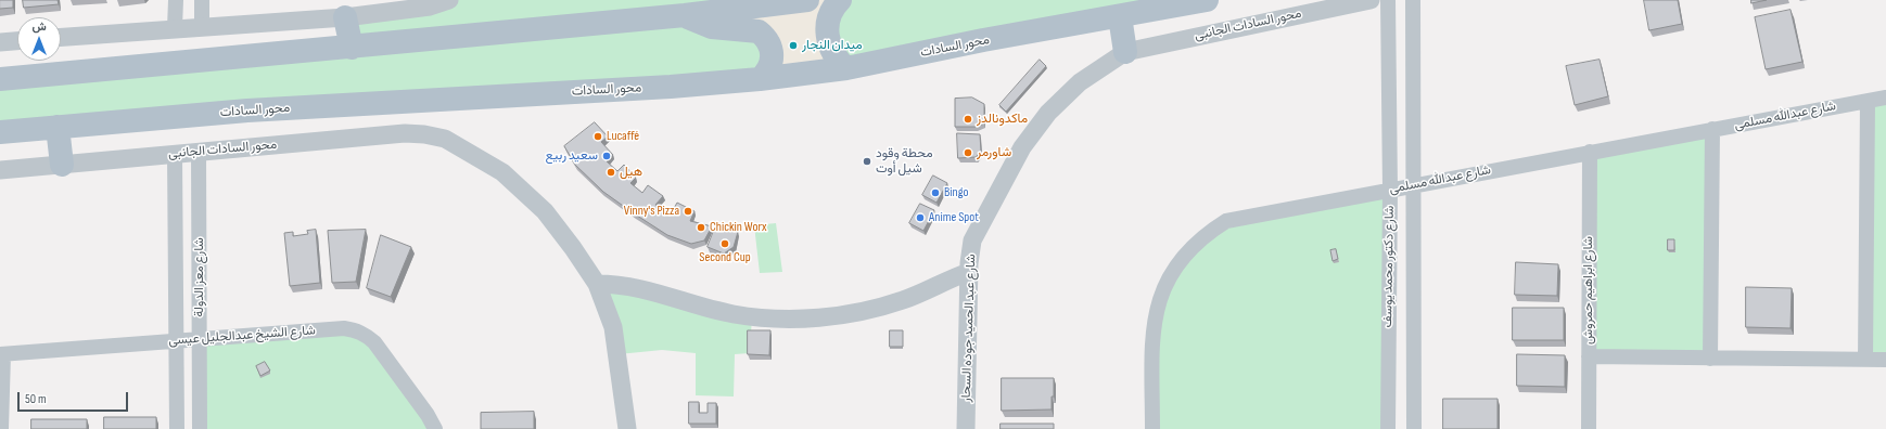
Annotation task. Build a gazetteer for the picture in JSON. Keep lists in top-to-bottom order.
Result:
{
  "streets": {
    "main road": ["محور السادات"],
    "street": [
      "محور السادات الجانبى",
      "شارع عبدالله مسلمى",
      "شارع دكتور محمد يوسف",
      "شارع معز الدولة",
      "شارع ابراهيم حمروش",
      "شارع عبد الحميد جوده السحار",
      "شارع الشيخ عبدالجليل عيسى"
    ]
  },
  "crossings": [
    ["محور السادات الجانبى", "شارع معز الدولة"],
    ["محور السادات الجانبى", "شارع عبد الحميد جوده السحار"],
    ["شارع عبدالله مسلمى", "شارع دكتور محمد يوسف"],
    ["شارع عبدالله مسلمى", "شارع ابراهيم حمروش"],
    ["شارع معز الدولة", "شارع الشيخ عبدالجليل عيسى"]
  ],
  "places": [
    "ميدان النجار",
    "ماكدونالدز",
    "Lucaffé",
    "شاورمر",
    "سعيد ربيع",
    "محطة وقود شيل أوت",
    "هيل",
    "Bingo",
    "Vinny's Pizza",
    "Anime Spot",
    "Chickin Worx",
    "Second Cup"
  ],
  "scale_bar": "50 m",
  "north": "top"
}
